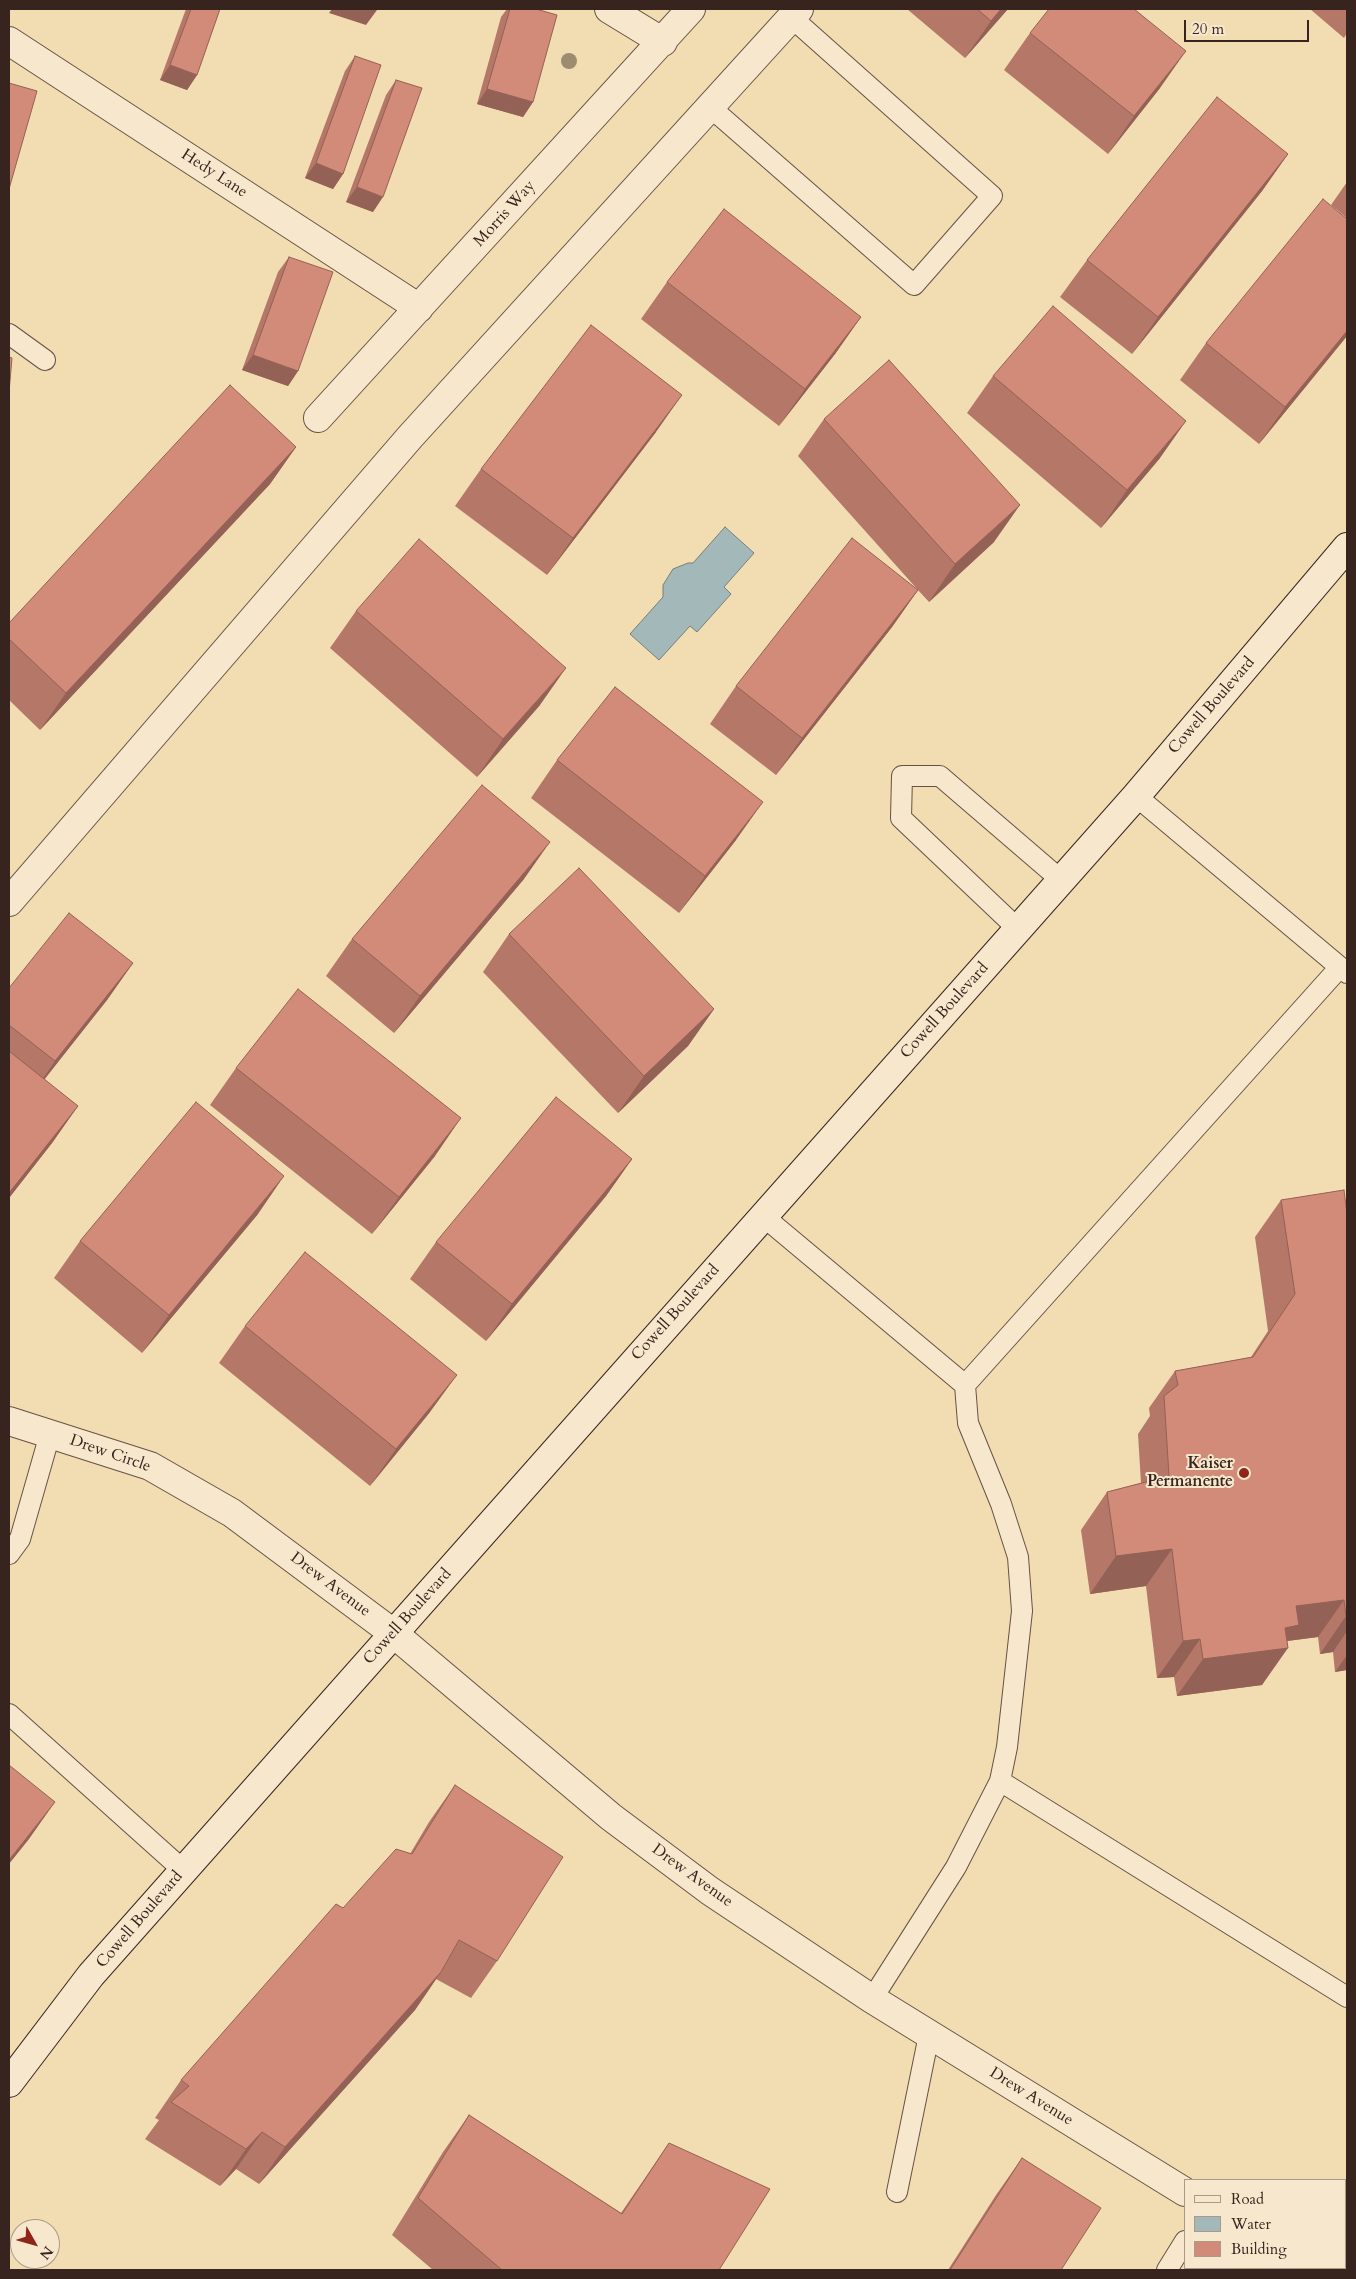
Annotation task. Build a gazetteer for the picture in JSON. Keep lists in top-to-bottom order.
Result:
{
  "streets": {
    "street": [
      "Hedy Lane",
      "Morris Way",
      "Cowell Boulevard",
      "Drew Circle",
      "Drew Avenue"
    ]
  },
  "crossings": [
    ["Hedy Lane", "Morris Way"],
    ["Cowell Boulevard", "Drew Avenue"],
    ["Drew Circle", "Drew Avenue"]
  ],
  "places": ["Kaiser Permanente"],
  "legend": ["Road", "Water", "Building"],
  "scale_bar": "20 m",
  "north": "bottom right"
}
